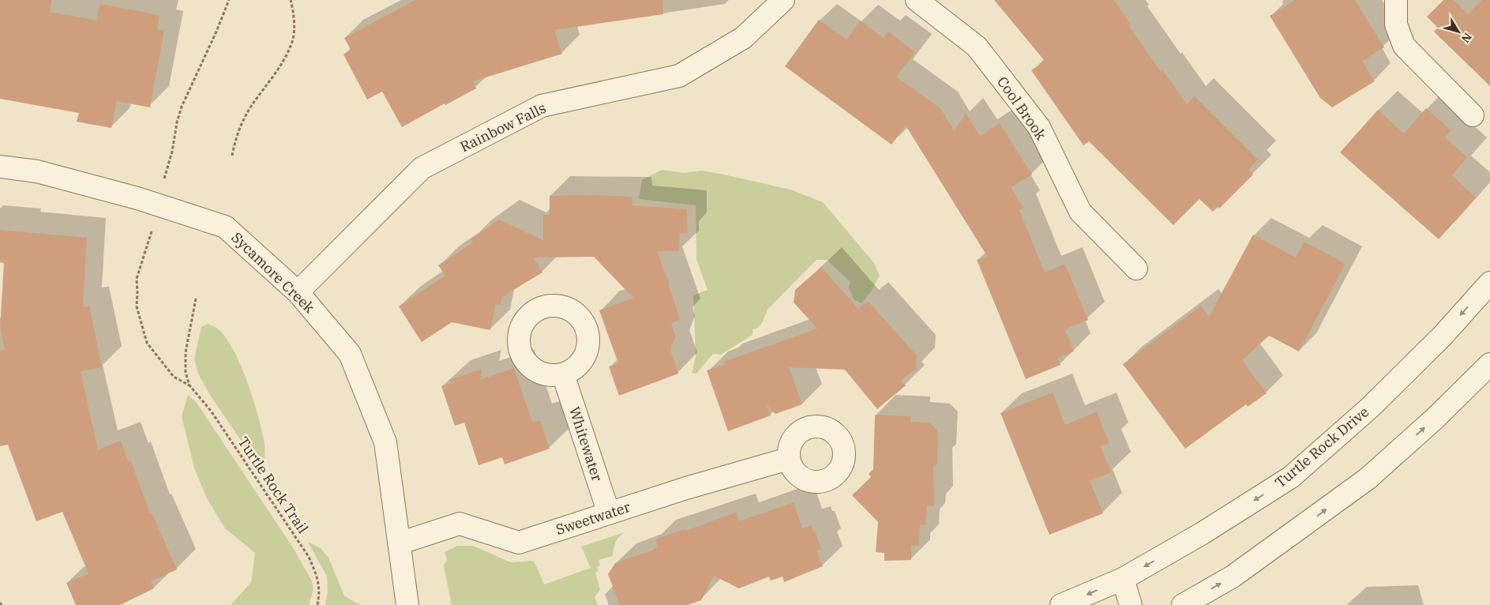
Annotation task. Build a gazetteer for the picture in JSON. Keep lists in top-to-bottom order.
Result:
{
  "streets": {
    "street": [
      "Cool Brook",
      "Rainbow Falls",
      "Sycamore Creek",
      "Whitewater",
      "Turtle Rock Drive",
      "Sweetwater"
    ],
    "path": ["Turtle Rock Trail"]
  },
  "crossings": [
    ["Rainbow Falls", "Sycamore Creek"],
    ["Sycamore Creek", "Sweetwater"],
    ["Whitewater", "Sweetwater"]
  ],
  "north": "bottom right"
}
